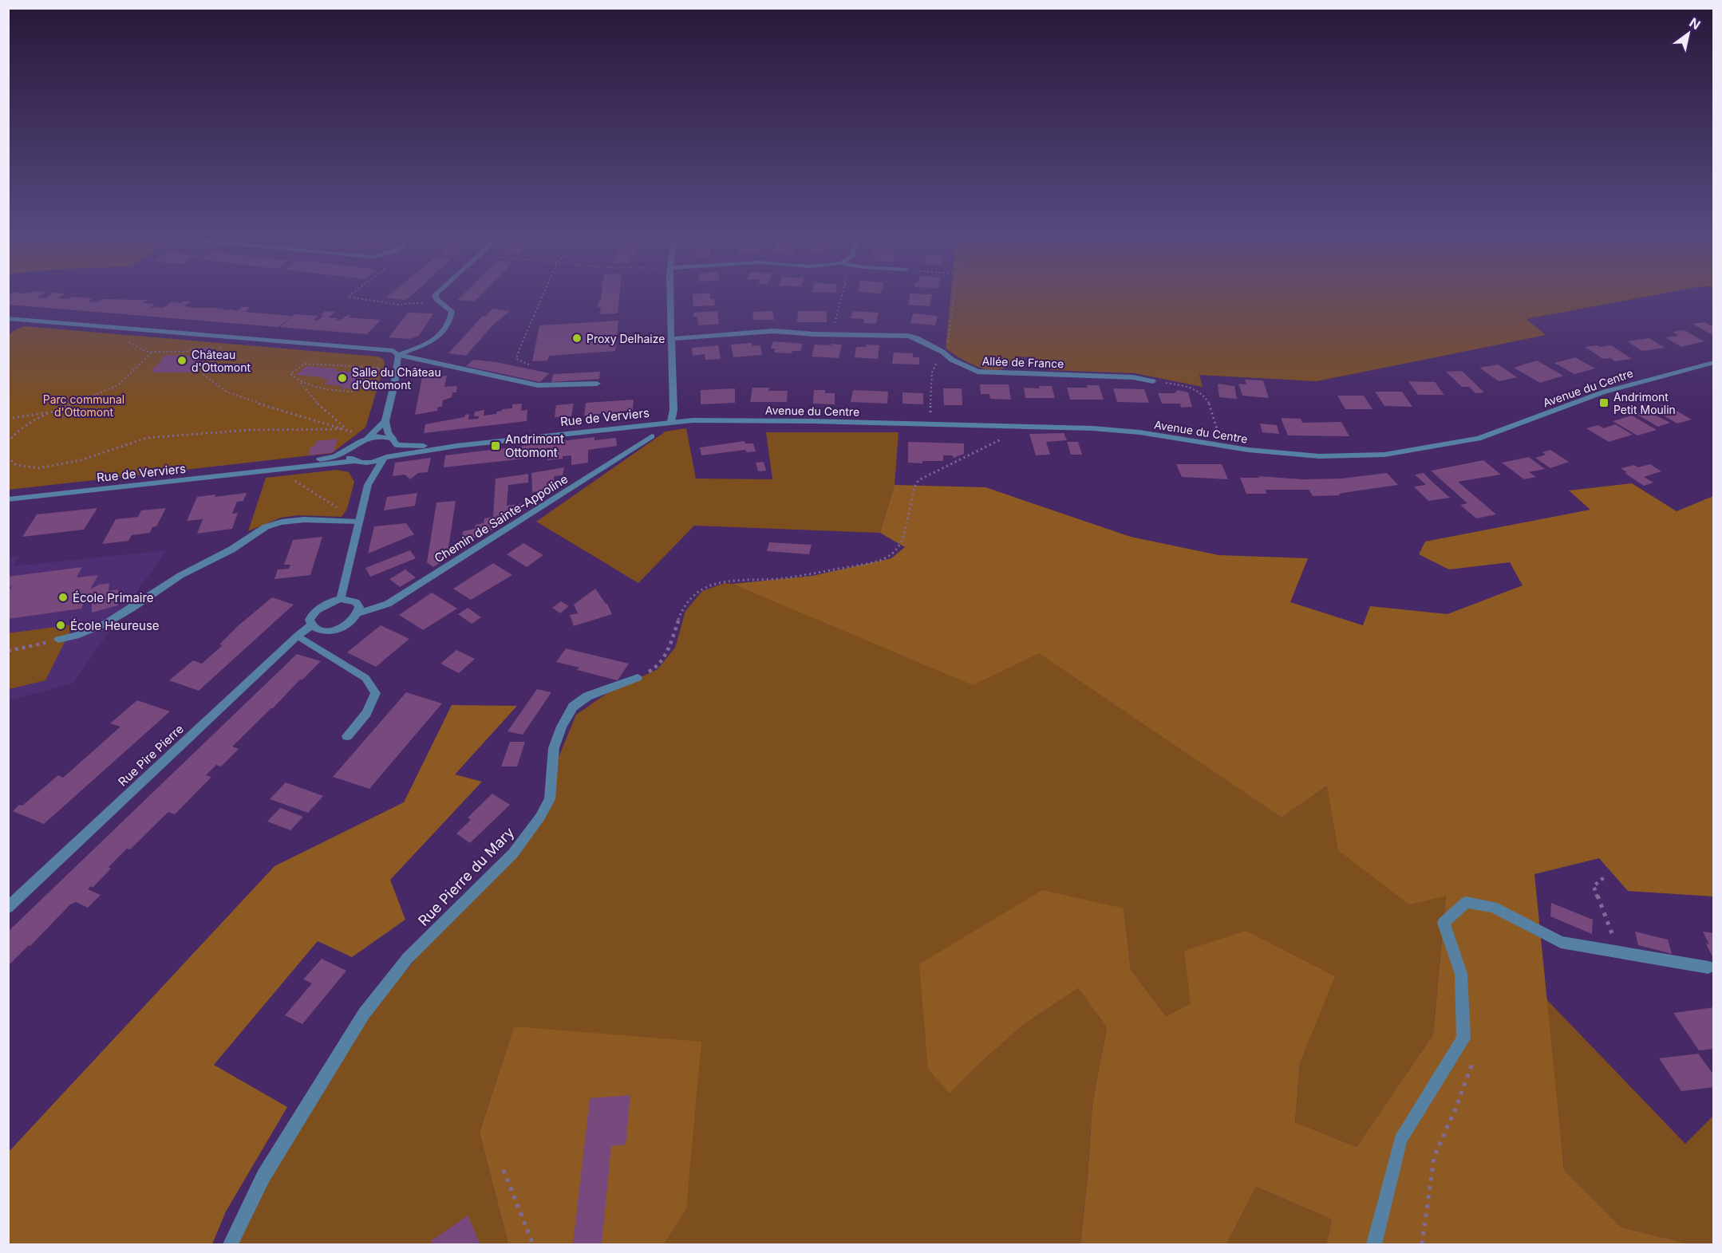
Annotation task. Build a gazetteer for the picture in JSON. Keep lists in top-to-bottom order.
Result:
{
  "streets": {
    "street": [
      "Allée de France",
      "Avenue du Centre",
      "Rue de Verviers",
      "Chemin de Sainte-Appoline",
      "Rue Pire Pierre",
      "Rue Pierre du Mary"
    ]
  },
  "crossings": [
    ["Avenue du Centre", "Rue de Verviers"]
  ],
  "parks": ["Parc communal d'Ottomont"],
  "places": {
    "other": [
      "Proxy Delhaize",
      "Château d'Ottomont",
      "Salle du Château d'Ottomont",
      "École Primaire",
      "École Heureuse"
    ],
    "transit": ["Andrimont Petit Moulin", "Andrimont Ottomont"]
  },
  "north": "top right"
}
